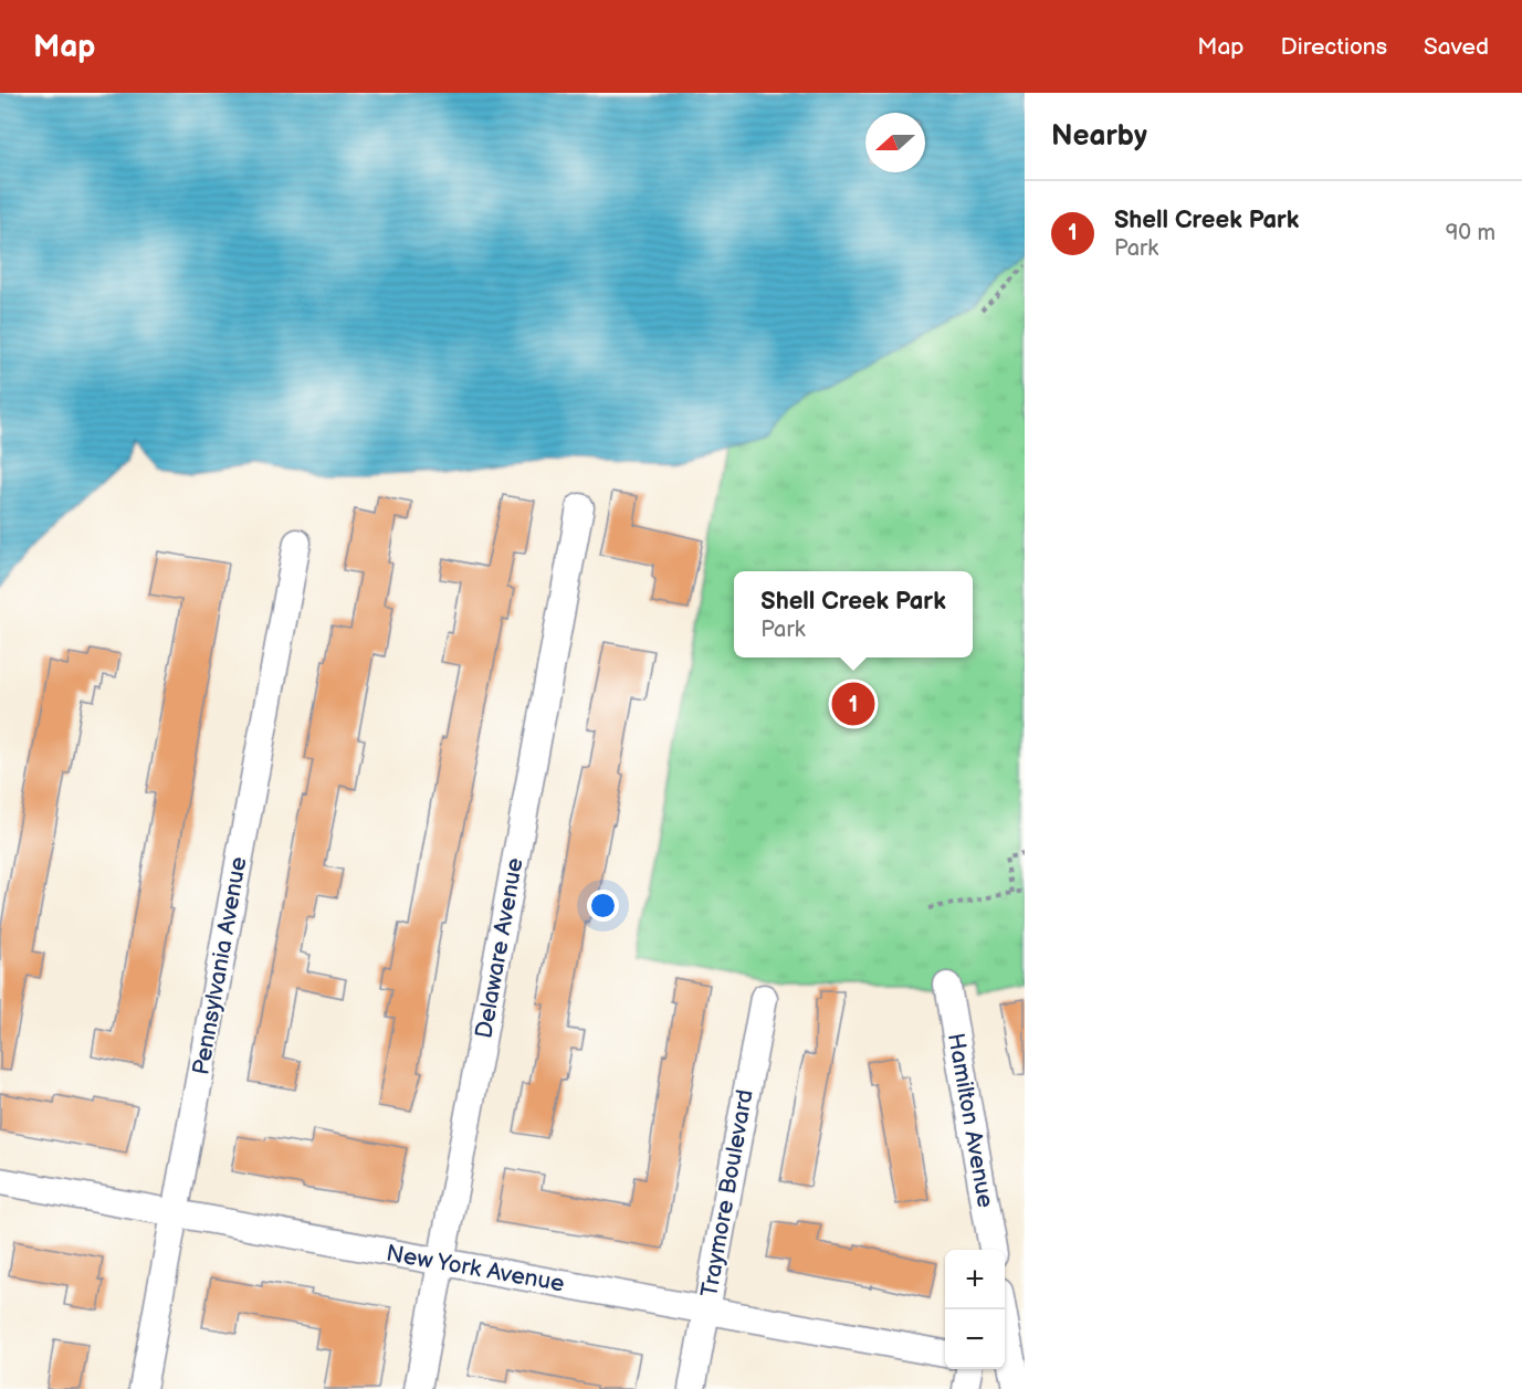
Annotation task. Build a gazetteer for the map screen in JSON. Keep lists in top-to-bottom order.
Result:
{
  "streets": {
    "street": [
      "Delaware Avenue",
      "Pennsylvania Avenue",
      "Hamilton Avenue",
      "Traymore Boulevard",
      "New York Avenue"
    ]
  },
  "crossings": [
    ["Delaware Avenue", "New York Avenue"],
    ["Pennsylvania Avenue", "New York Avenue"],
    ["Traymore Boulevard", "New York Avenue"]
  ],
  "north": "left",
  "page": {
    "header": "Map",
    "nav": ["Map", "Directions", "Saved"],
    "heading": "Nearby",
    "list": [
      {
        "mark": "1",
        "name": "Shell Creek Park",
        "note": "Park",
        "value": "90 m"
      }
    ],
    "popup": ["Shell Creek Park", "Park"],
    "pins": "1",
    "map_buttons": ["+", "−"]
  }
}
